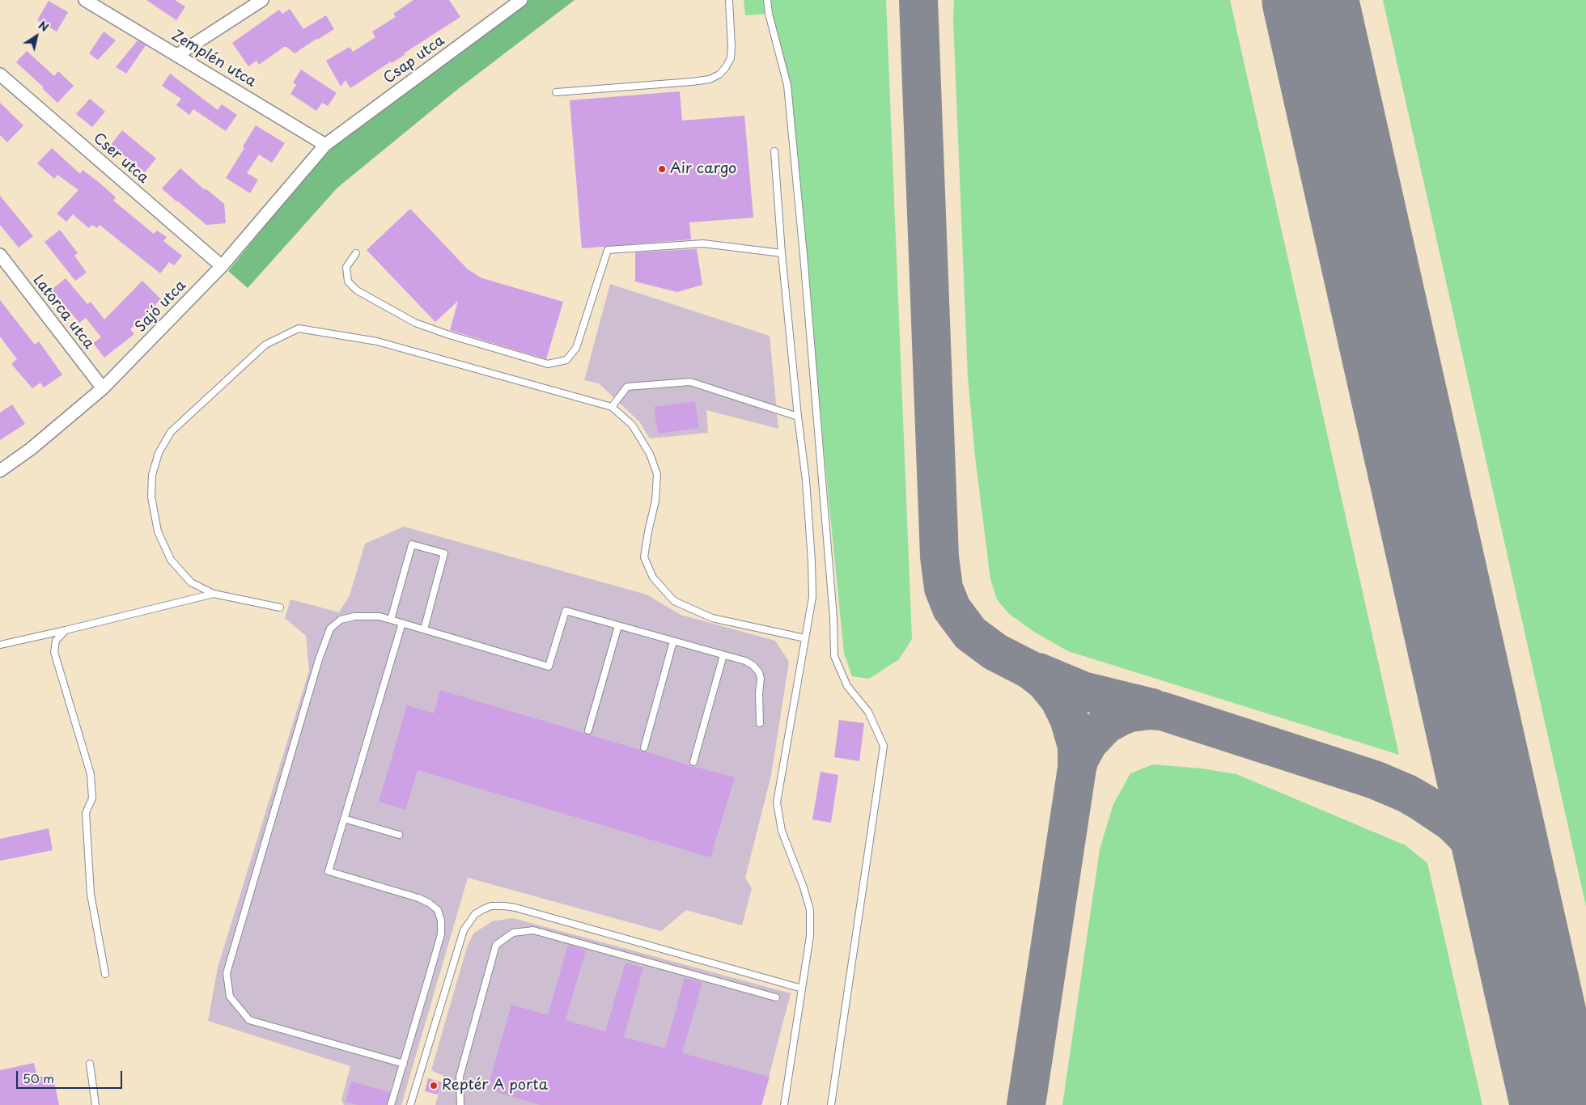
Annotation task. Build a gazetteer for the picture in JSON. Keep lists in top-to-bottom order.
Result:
{
  "streets": {
    "street": [
      "Zemplén utca",
      "Csap utca",
      "Cser utca",
      "Sajó utca",
      "Latorca utca"
    ]
  },
  "crossings": [
    ["Zemplén utca", "Csap utca"],
    ["Zemplén utca", "Sajó utca"],
    ["Csap utca", "Sajó utca"],
    ["Cser utca", "Sajó utca"],
    ["Sajó utca", "Latorca utca"]
  ],
  "places": ["Air cargo", "Reptér A porta"],
  "scale_bar": "50 m",
  "north": "top right"
}
